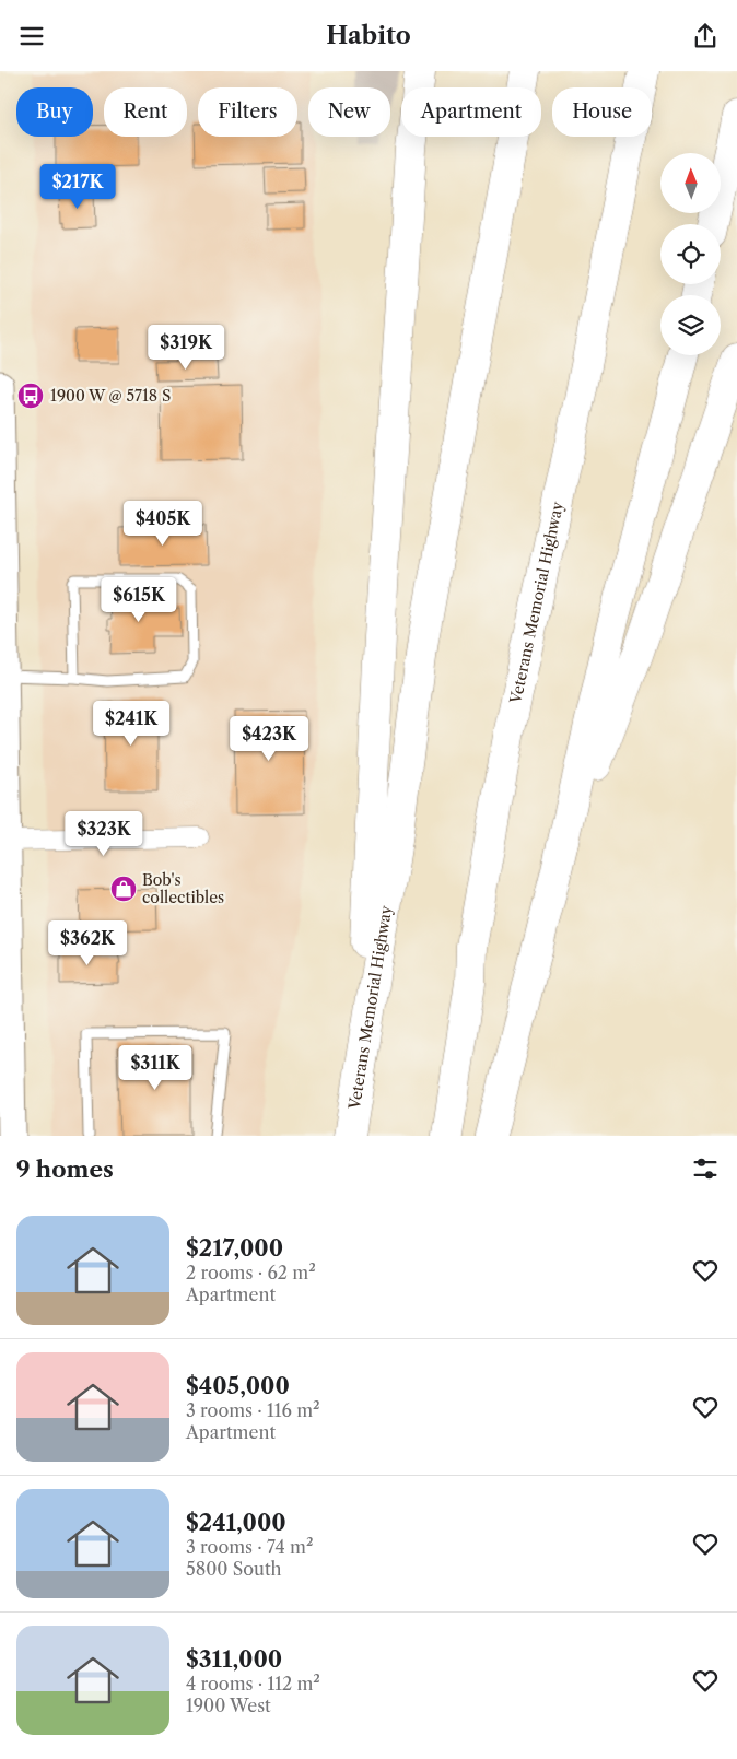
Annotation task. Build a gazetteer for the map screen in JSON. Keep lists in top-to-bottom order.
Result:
{
  "streets": {
    "highway": ["Veterans Memorial Highway"]
  },
  "places": {
    "bus stop": ["1900 W @ 5718 S"],
    "shop": ["Bob's collectibles"]
  },
  "north": "top",
  "page": {
    "header": "Habito",
    "chip": [
      "Buy",
      "Rent",
      "Filters",
      "New",
      "Apartment",
      "House"
    ],
    "price": [
      "$217K",
      "$319K",
      "$405K",
      "$615K",
      "$241K",
      "$423K",
      "$323K",
      "$362K",
      "$311K"
    ],
    "heading": "9 homes",
    "list": [
      {
        "name": "$217,000",
        "note": "2 rooms · 62 m² · Apartment"
      },
      {
        "name": "$405,000",
        "note": "3 rooms · 116 m² · Apartment"
      },
      {
        "name": "$241,000",
        "note": "3 rooms · 74 m² · 5800 South"
      },
      {
        "name": "$311,000",
        "note": "4 rooms · 112 m² · 1900 West"
      }
    ]
  }
}
